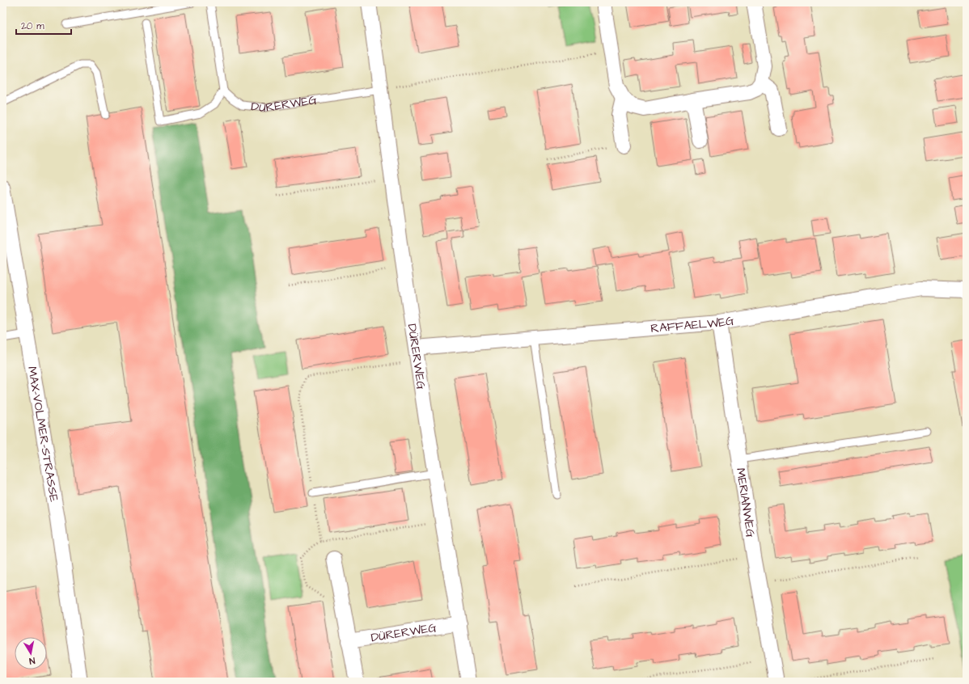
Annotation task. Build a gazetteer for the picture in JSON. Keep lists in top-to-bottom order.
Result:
{
  "streets": {
    "street": [
      "DÜRERWEG",
      "RAFFAELWEG",
      "MAX-VOLMER-STRASSE",
      "MERIANWEG"
    ]
  },
  "crossings": [
    ["DÜRERWEG", "RAFFAELWEG"],
    ["RAFFAELWEG", "MERIANWEG"]
  ],
  "scale_bar": "20 m",
  "north": "bottom"
}
